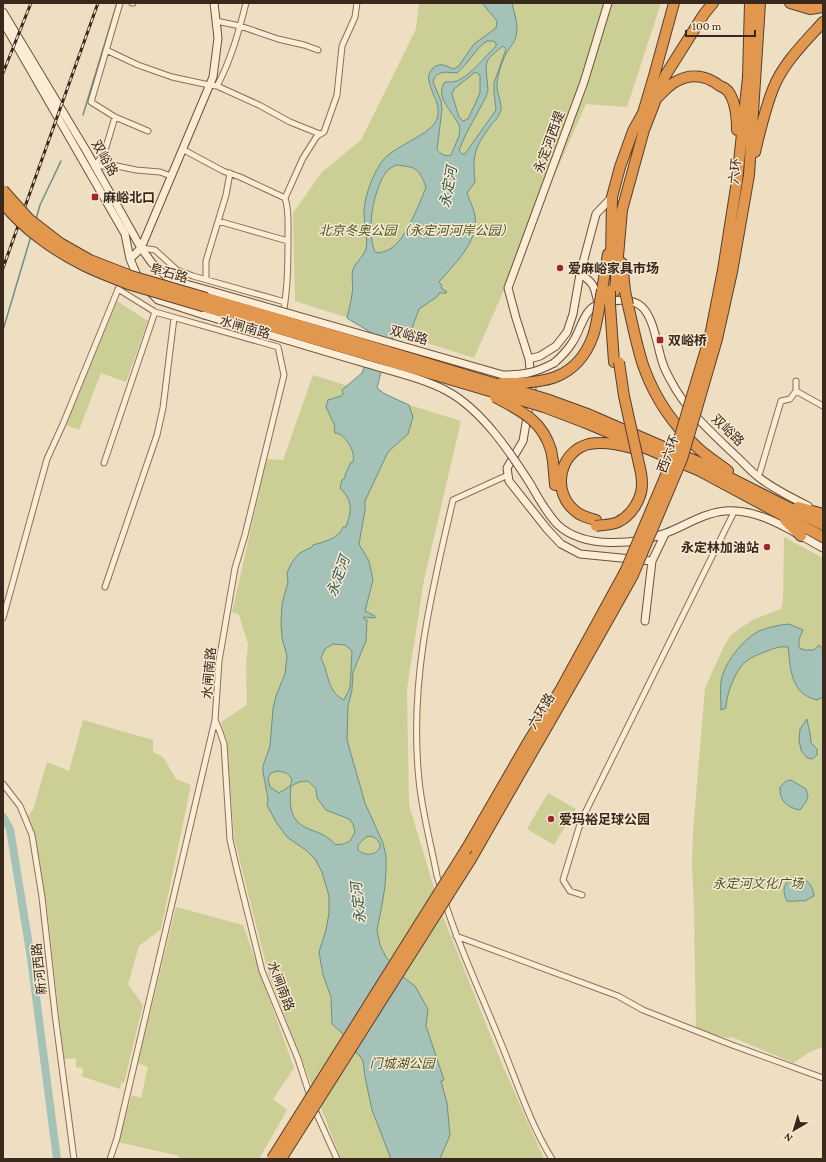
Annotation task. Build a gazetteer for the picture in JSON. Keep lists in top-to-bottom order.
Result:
{
  "streets": {
    "highway": [
      "双峪路",
      "六环",
      "阜石路",
      "西六环",
      "六环路"
    ],
    "street": ["永定河西堤", "水闸南路", "新河西路"]
  },
  "crossings": [
    ["双峪路", "阜石路"],
    ["六环", "西六环"],
    ["西六环", "六环路"]
  ],
  "water": ["永定河"],
  "parks": ["北京冬奥公园（永定河河岸公园）", "永定河文化广场", "门城湖公园"],
  "places": {
    "transit": ["麻峪北口", "双峪桥"],
    "other": ["爱麻峪家具市场", "永定林加油站", "爱玛裕足球公园"]
  },
  "scale_bar": "100 m",
  "north": "bottom left"
}
